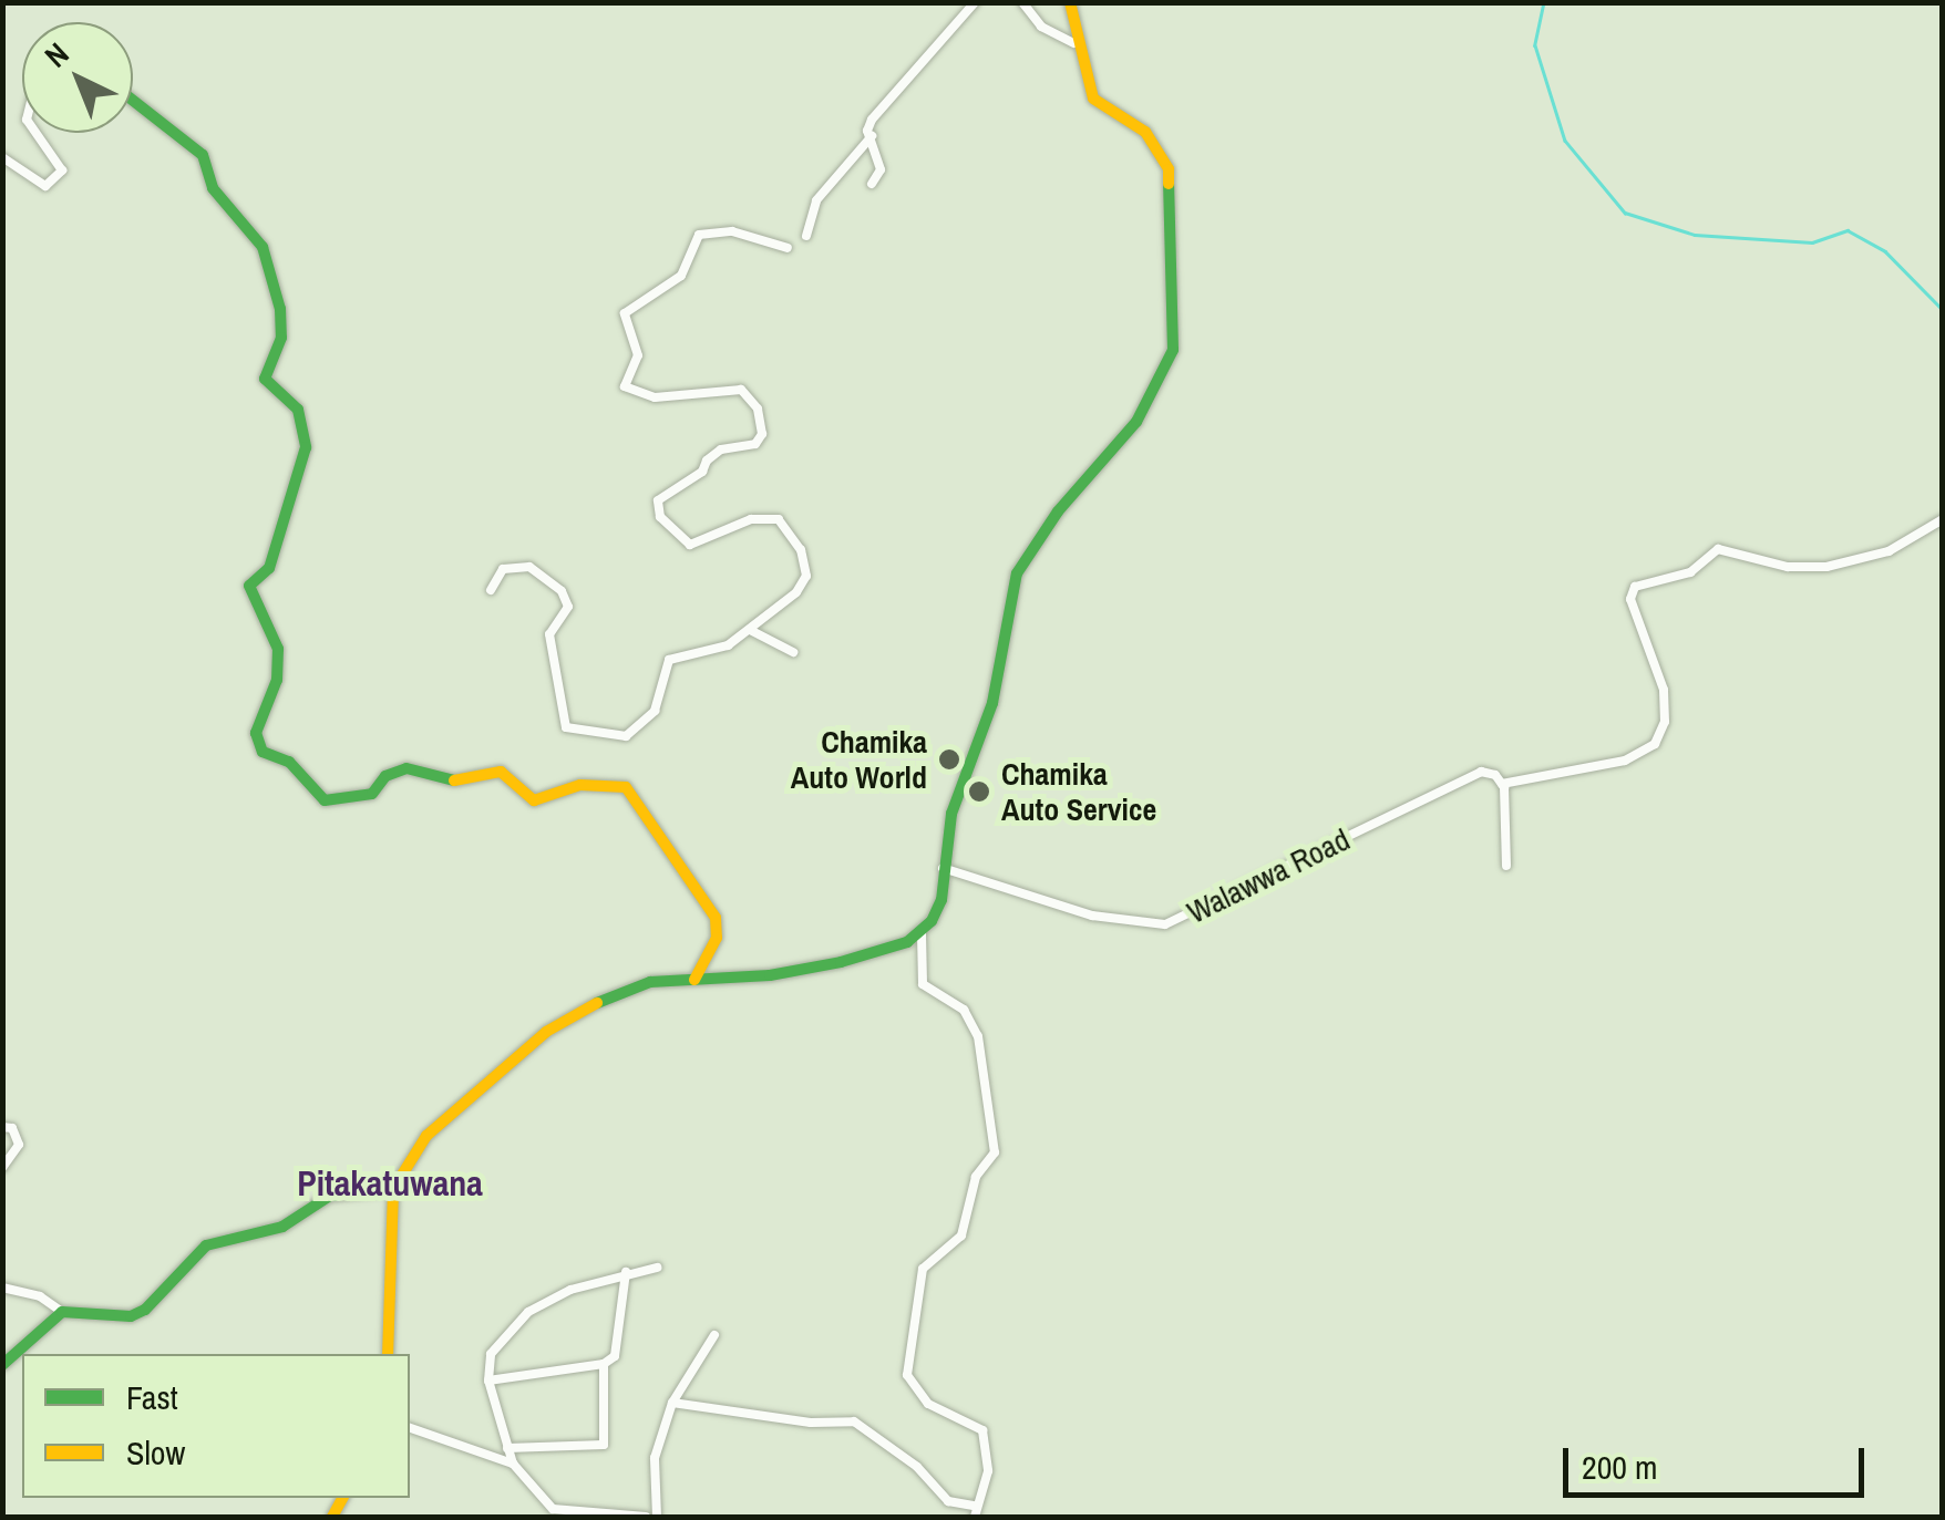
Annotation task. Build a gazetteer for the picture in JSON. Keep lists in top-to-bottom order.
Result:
{
  "streets": {
    "street": ["Walawwa Road"]
  },
  "districts": ["Pitakatuwana"],
  "places": ["Chamika Auto World", "Chamika Auto Service"],
  "legend": ["Fast", "Slow"],
  "scale_bar": "200 m",
  "north": "top left"
}
